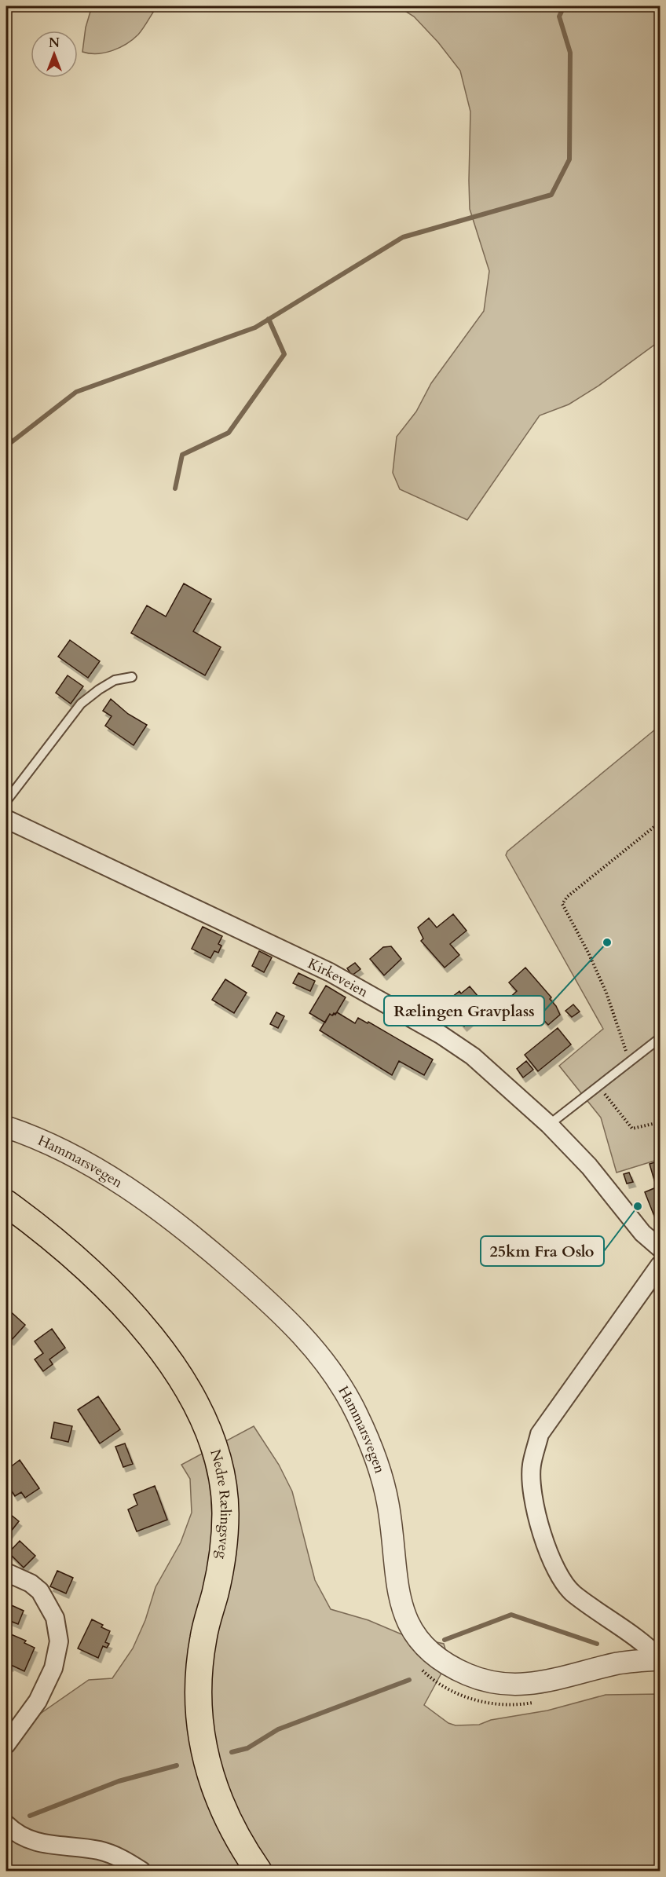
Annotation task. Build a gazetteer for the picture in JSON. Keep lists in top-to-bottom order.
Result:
{
  "streets": {
    "main road": ["Nedre Rælingsveg"],
    "street": ["Kirkeveien", "Hammarsvegen"]
  },
  "places": ["Rælingen Gravplass", "25km Fra Oslo"],
  "north": "top"
}
